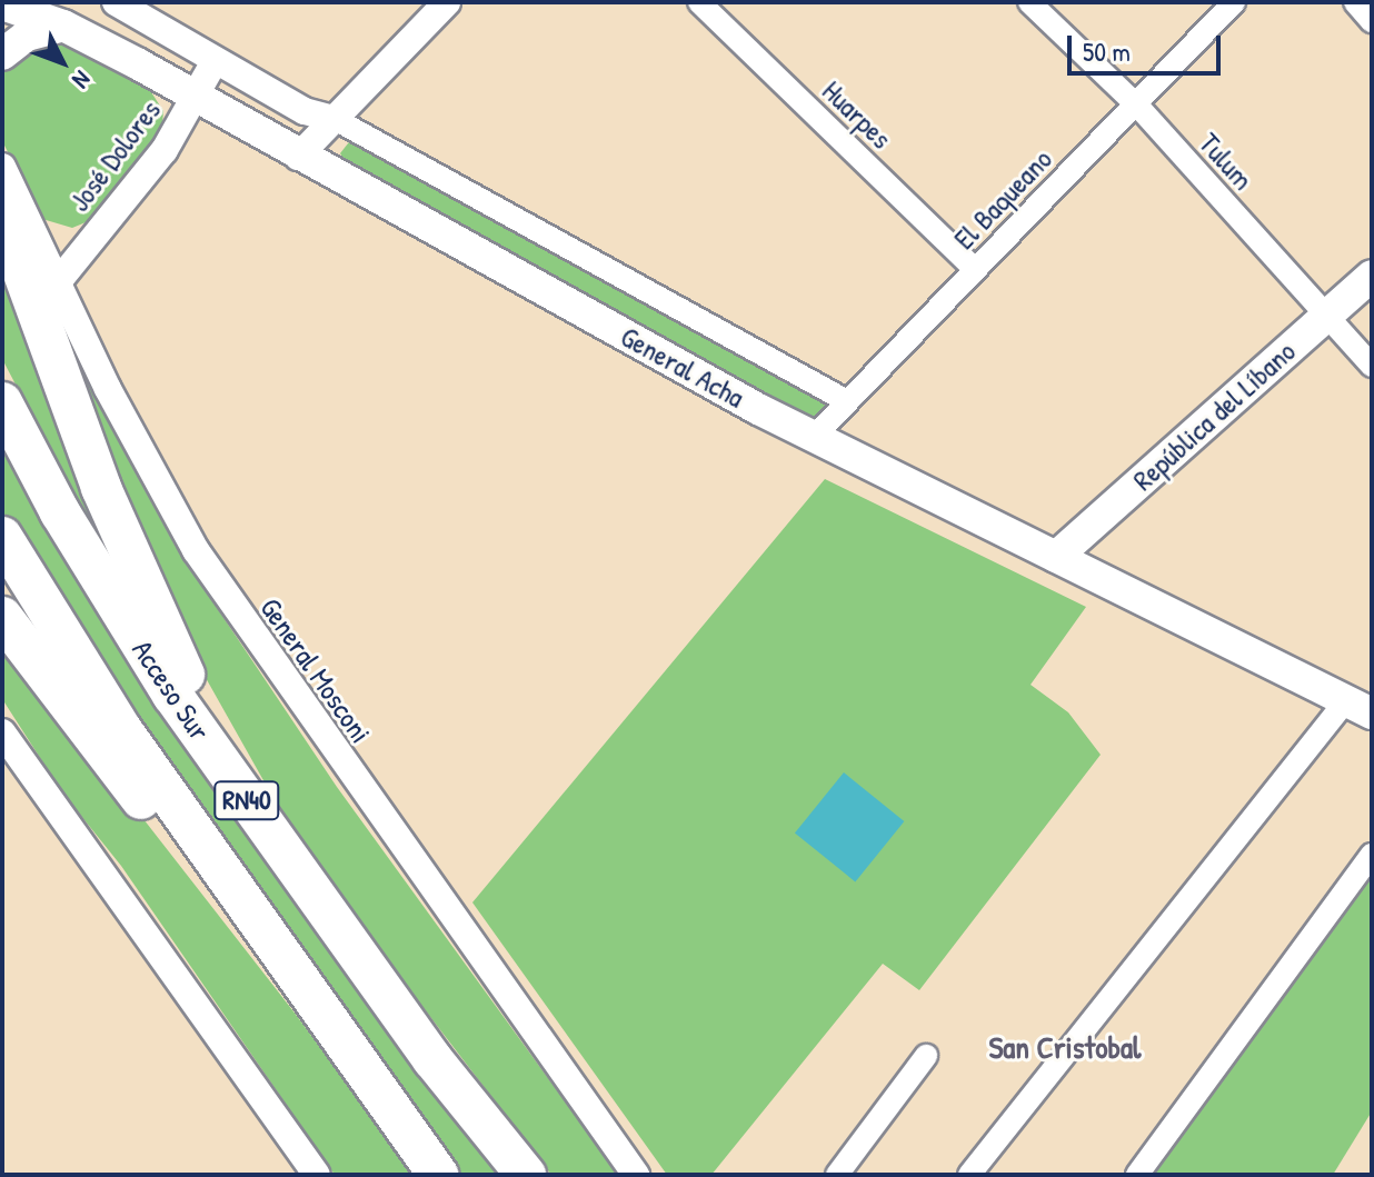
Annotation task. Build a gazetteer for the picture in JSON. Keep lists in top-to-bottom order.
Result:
{
  "streets": {
    "highway": ["Acceso Sur", "RN40"],
    "main road": ["General Acha", "República del Líbano"],
    "street": [
      "Huarpes",
      "José Dolores",
      "Tulum",
      "El Baqueano",
      "General Mosconi"
    ]
  },
  "crossings": [
    ["Huarpes", "El Baqueano"],
    ["José Dolores", "General Acha"],
    ["José Dolores", "General Mosconi"],
    ["Tulum", "El Baqueano"],
    ["Tulum", "República del Líbano"],
    ["El Baqueano", "General Acha"],
    ["General Acha", "República del Líbano"]
  ],
  "districts": ["San Cristobal"],
  "scale_bar": "50 m",
  "north": "bottom right"
}
